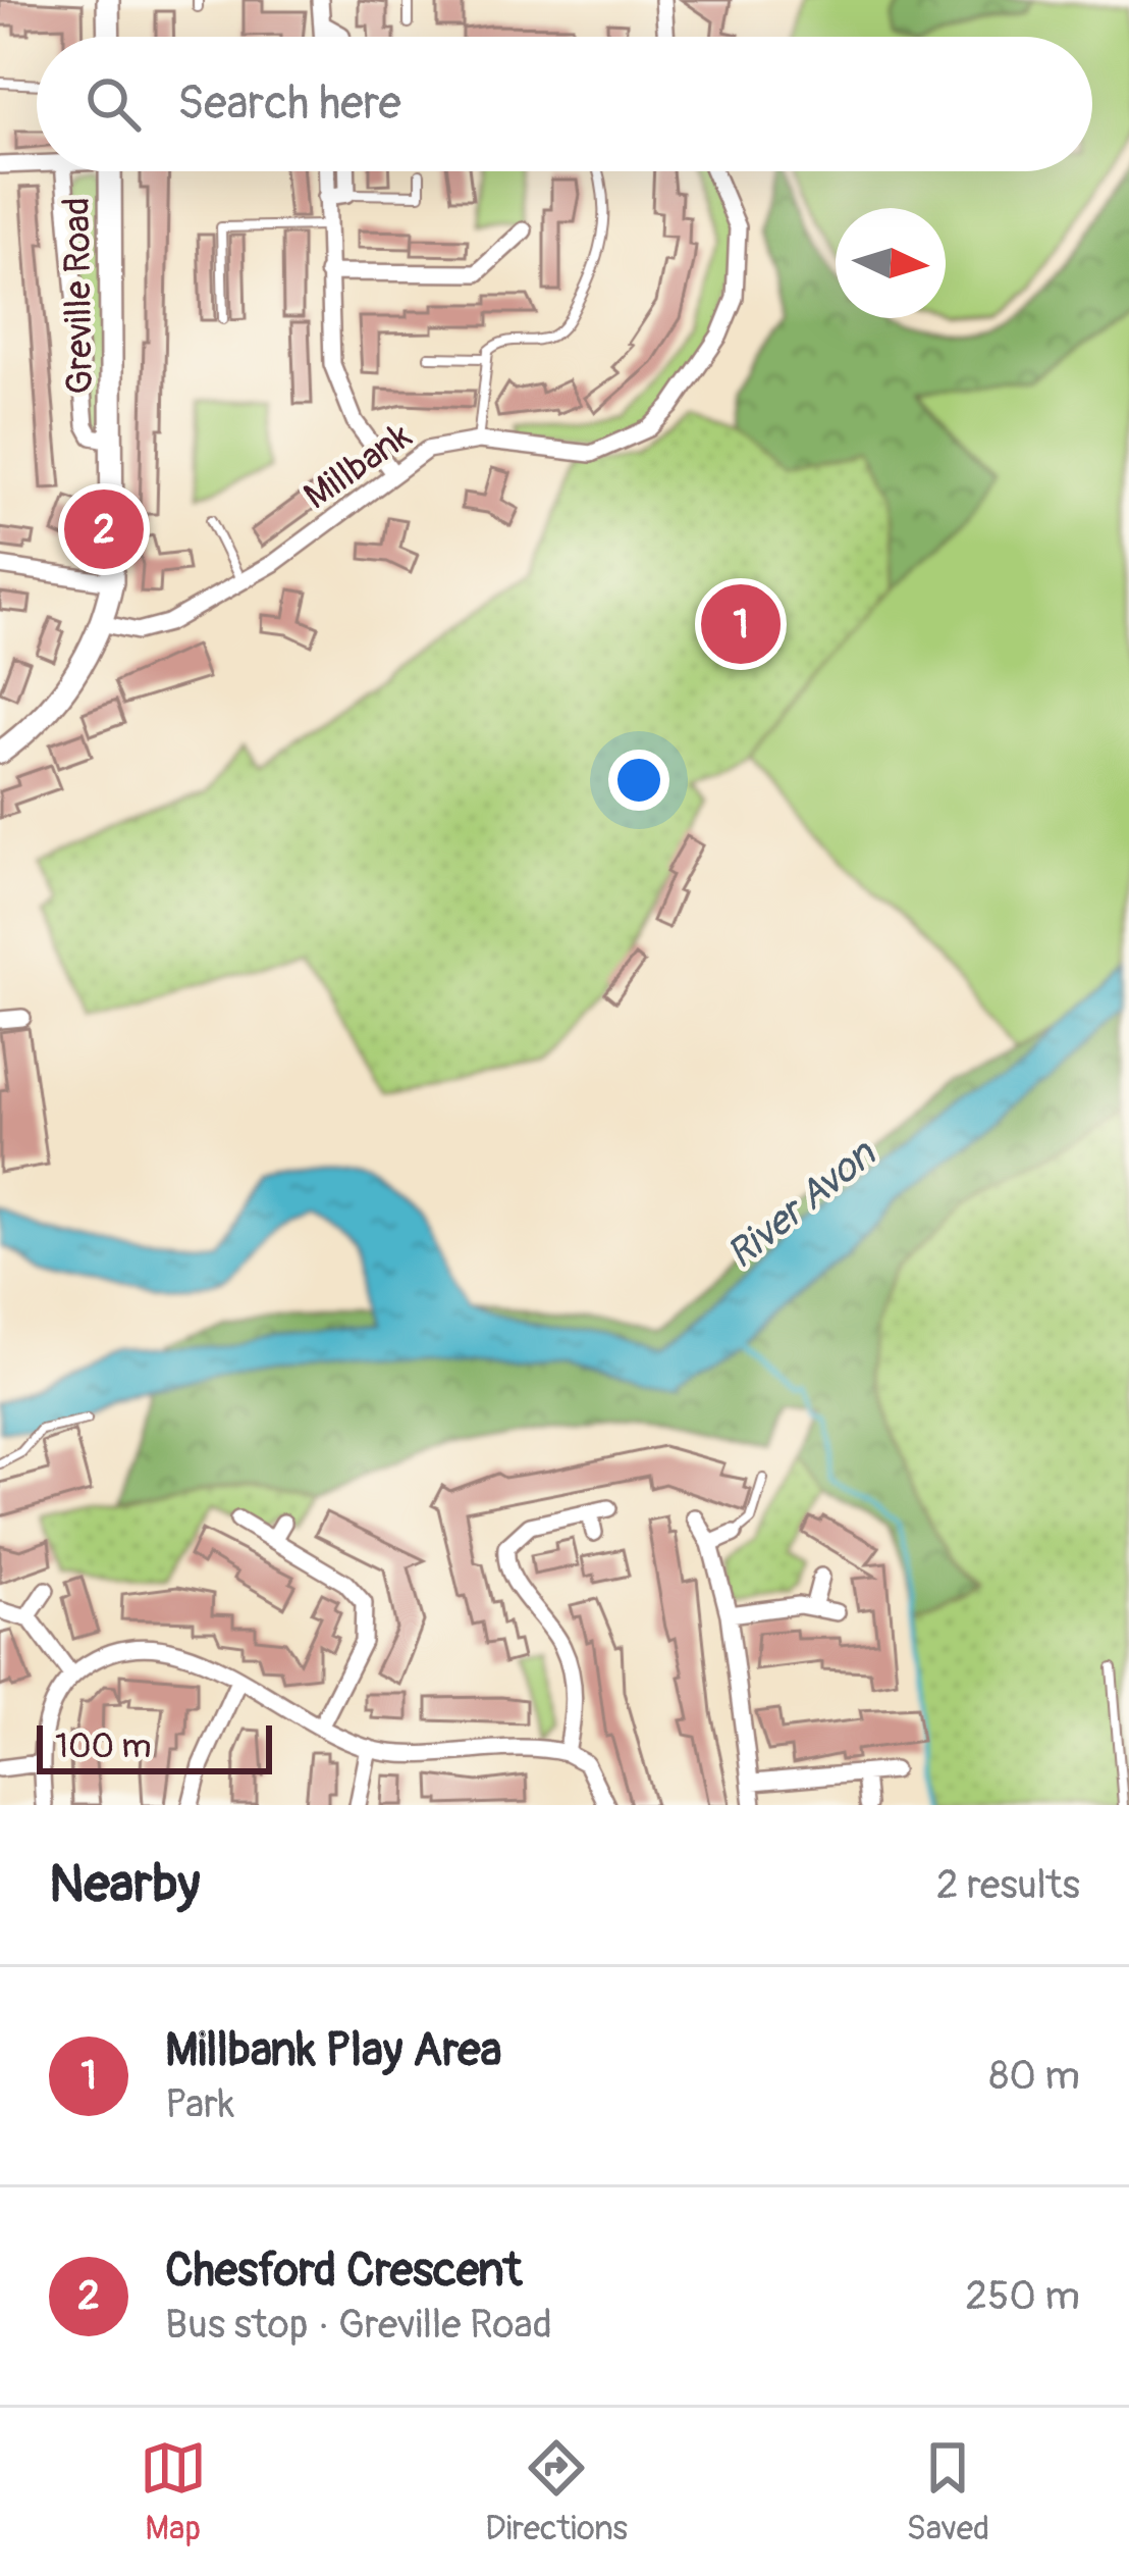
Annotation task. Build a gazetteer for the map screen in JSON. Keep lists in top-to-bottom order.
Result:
{
  "streets": {
    "street": ["Greville Road", "Millbank"]
  },
  "crossings": [
    ["Greville Road", "Millbank"]
  ],
  "water": ["River Avon"],
  "scale_bar": "100 m",
  "north": "right",
  "page": {
    "search": "Search here",
    "pins": ["2", "1"],
    "scale": "100 m",
    "heading": ["Nearby", "2 results"],
    "list": [
      {
        "mark": "1",
        "name": "Millbank Play Area",
        "note": "Park",
        "value": "80 m"
      },
      {
        "mark": "2",
        "name": "Chesford Crescent",
        "note": "Bus stop · Greville Road",
        "value": "250 m"
      }
    ],
    "nav": ["Map", "Directions", "Saved"]
  }
}
